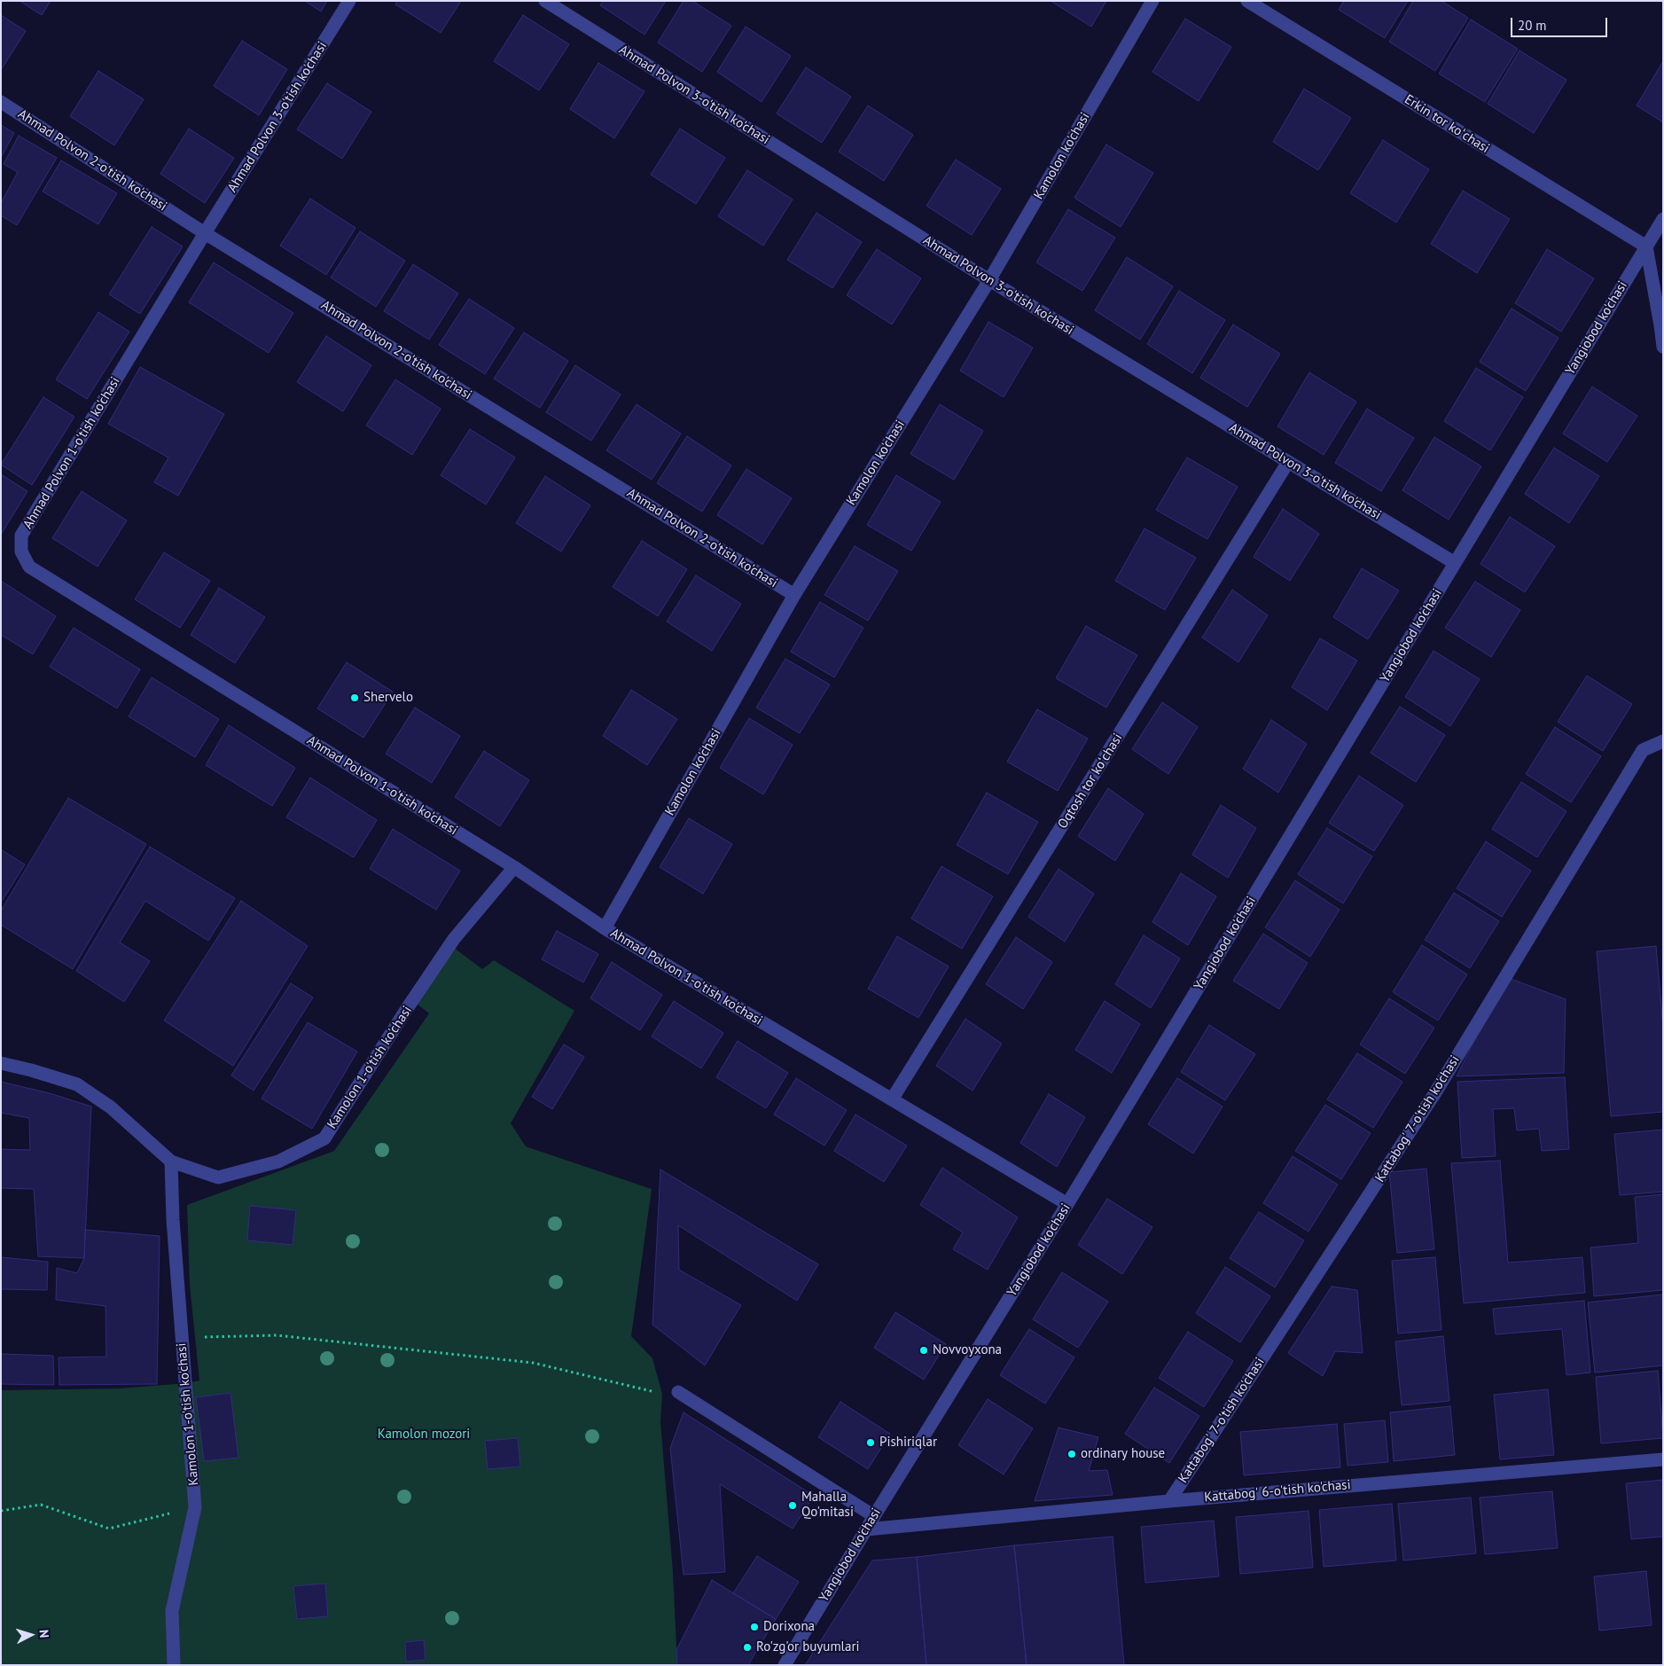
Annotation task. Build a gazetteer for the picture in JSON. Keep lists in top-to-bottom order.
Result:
{
  "streets": {
    "street": [
      "Ahmad Polvon 3-o'tish ko'chasi",
      "Erkin tor koʻchasi",
      "Kamolon ko'chasi",
      "Ahmad Polvon 2-o'tish ko'chasi",
      "Yangiobod ko'chasi",
      "Ahmad Polvon 1-o'tish ko'chasi",
      "Oqtosh tor koʻchasi",
      "Kamolon 1-o'tish ko'chasi",
      "Kattabog' 7-o'tish ko'chasi",
      "Kattabog' 6-o'tish ko'chasi"
    ]
  },
  "crossings": [
    ["Ahmad Polvon 3-o'tish ko'chasi", "Kamolon ko'chasi"],
    ["Ahmad Polvon 3-o'tish ko'chasi", "Ahmad Polvon 2-o'tish ko'chasi"],
    ["Ahmad Polvon 3-o'tish ko'chasi", "Yangiobod ko'chasi"],
    ["Ahmad Polvon 3-o'tish ko'chasi", "Ahmad Polvon 1-o'tish ko'chasi"],
    ["Ahmad Polvon 3-o'tish ko'chasi", "Oqtosh tor koʻchasi"],
    ["Erkin tor koʻchasi", "Yangiobod ko'chasi"],
    ["Kamolon ko'chasi", "Ahmad Polvon 2-o'tish ko'chasi"],
    ["Kamolon ko'chasi", "Ahmad Polvon 1-o'tish ko'chasi"],
    ["Ahmad Polvon 2-o'tish ko'chasi", "Ahmad Polvon 1-o'tish ko'chasi"],
    ["Yangiobod ko'chasi", "Ahmad Polvon 1-o'tish ko'chasi"],
    ["Yangiobod ko'chasi", "Kattabog' 6-o'tish ko'chasi"],
    ["Ahmad Polvon 1-o'tish ko'chasi", "Oqtosh tor koʻchasi"],
    ["Ahmad Polvon 1-o'tish ko'chasi", "Kamolon 1-o'tish ko'chasi"],
    ["Kattabog' 7-o'tish ko'chasi", "Kattabog' 6-o'tish ko'chasi"]
  ],
  "parks": ["Kamolon mozori"],
  "places": [
    "Shervelo",
    "Novvoyxona",
    "Pishiriqlar",
    "ordinary house",
    "Mahalla Qo'mitasi",
    "Dorixona",
    "Ro'zg'or buyumlari"
  ],
  "scale_bar": "20 m",
  "north": "right"
}
